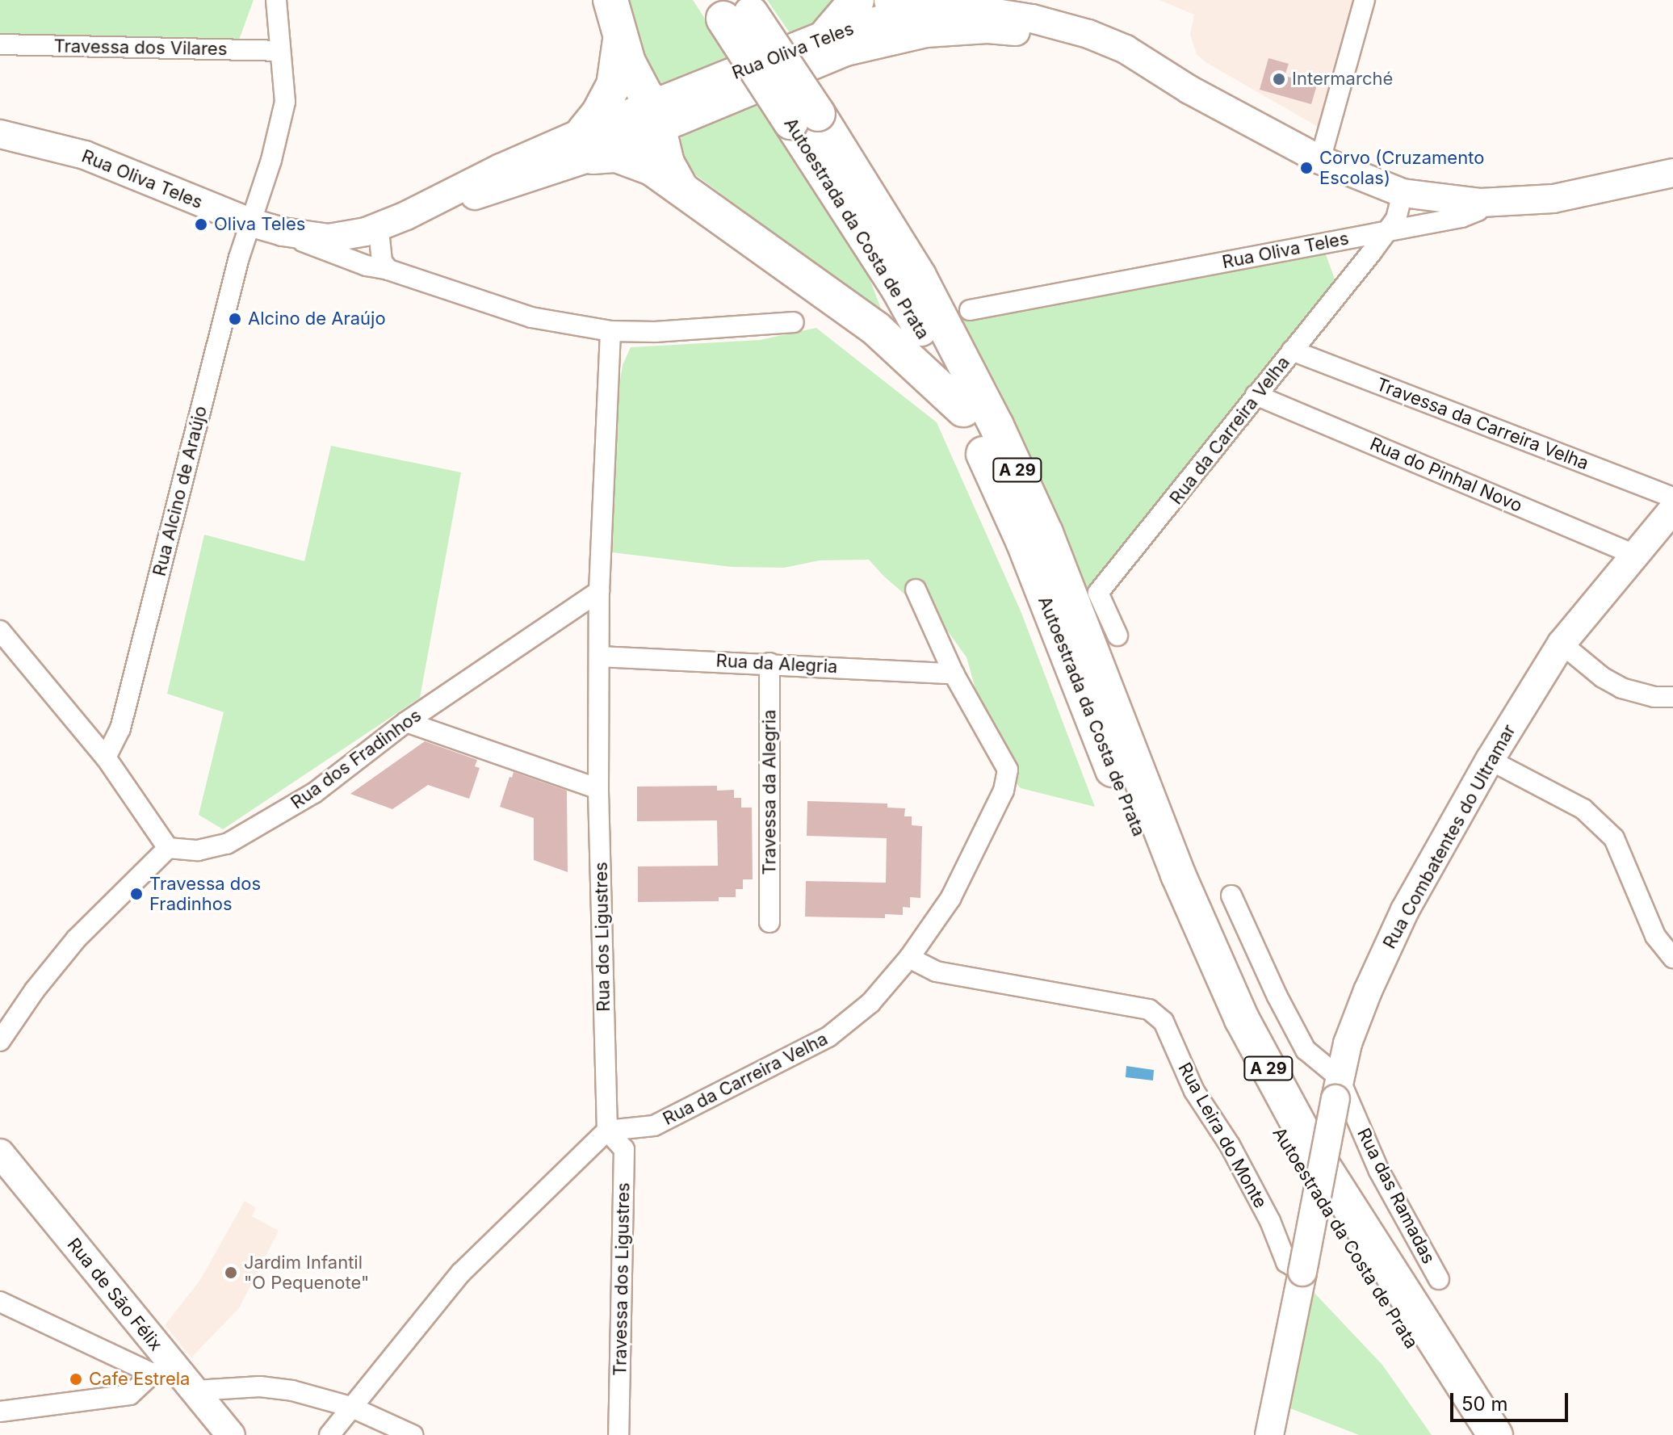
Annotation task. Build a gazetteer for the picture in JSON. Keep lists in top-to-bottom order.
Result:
{
  "streets": {
    "highway": ["Autoestrada da Costa de Prata", "A 29"],
    "main road": ["Rua Oliva Teles", "Rua Combatentes do Ultramar", "Rua de São Félix"],
    "street": [
      "Travessa dos Vilares",
      "Travessa da Carreira Velha",
      "Rua da Carreira Velha",
      "Rua do Pinhal Novo",
      "Rua Alcino de Araújo",
      "Rua da Alegria",
      "Rua dos Fradinhos",
      "Travessa da Alegria",
      "Rua dos Ligustres",
      "Rua Leira do Monte",
      "Rua das Ramadas",
      "Travessa dos Ligustres"
    ]
  },
  "crossings": [
    ["Travessa dos Vilares", "Rua Alcino de Araújo"],
    ["Rua Oliva Teles", "Rua da Carreira Velha"],
    ["Rua Oliva Teles", "Rua Alcino de Araújo"],
    ["Rua Oliva Teles", "Rua dos Ligustres"],
    ["Travessa da Carreira Velha", "Rua da Carreira Velha"],
    ["Rua da Carreira Velha", "Rua do Pinhal Novo"],
    ["Rua da Carreira Velha", "Rua da Alegria"],
    ["Rua da Carreira Velha", "Rua dos Ligustres"],
    ["Rua da Carreira Velha", "Rua Leira do Monte"],
    ["Rua da Carreira Velha", "Travessa dos Ligustres"],
    ["Rua do Pinhal Novo", "Rua Combatentes do Ultramar"],
    ["Rua da Alegria", "Travessa da Alegria"],
    ["Rua da Alegria", "Rua dos Ligustres"],
    ["Rua dos Fradinhos", "Rua dos Ligustres"],
    ["Rua Combatentes do Ultramar", "Rua Leira do Monte"],
    ["Rua Combatentes do Ultramar", "Rua das Ramadas"],
    ["Rua dos Ligustres", "Travessa dos Ligustres"]
  ],
  "places": [
    "Intermarché",
    "Corvo (Cruzamento Escolas)",
    "Oliva Teles",
    "Alcino de Araújo",
    "Travessa dos Fradinhos",
    "Jardim Infantil \"O Pequenote\"",
    "Cafe Estrela"
  ],
  "scale_bar": "50 m"
}
